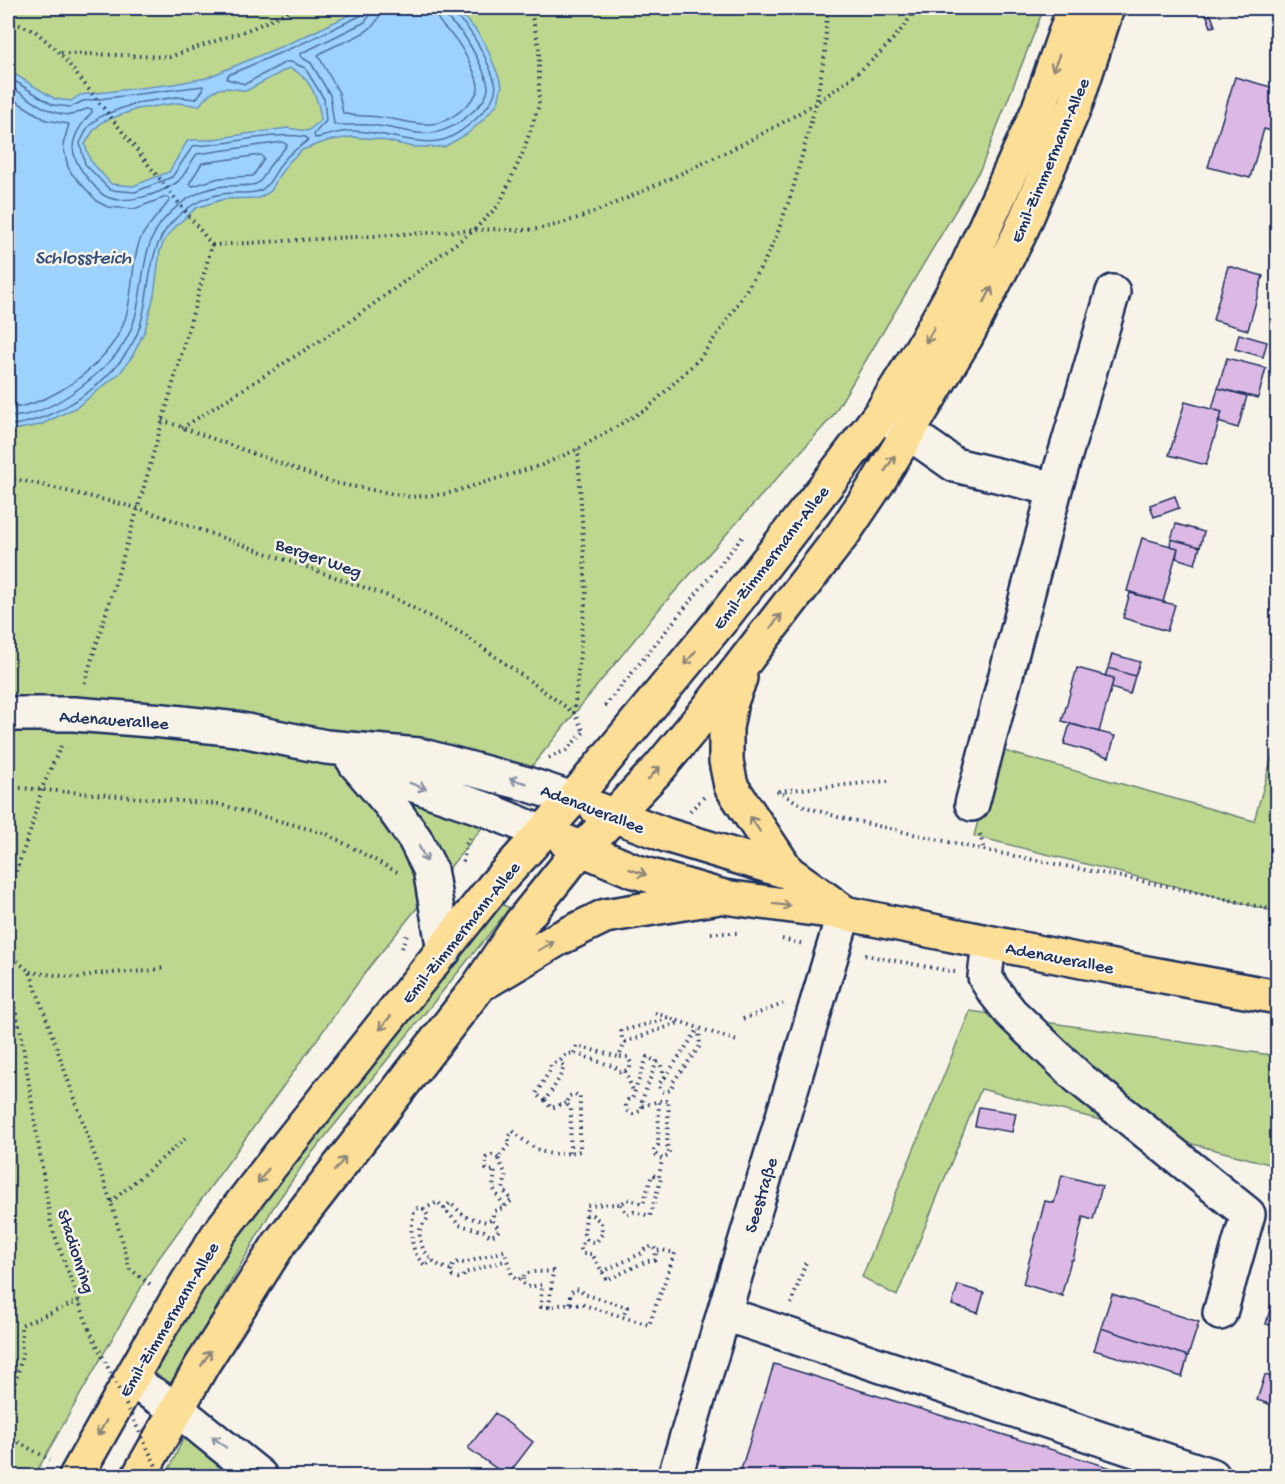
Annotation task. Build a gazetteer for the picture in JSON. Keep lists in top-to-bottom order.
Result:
{
  "streets": {
    "main road": ["Emil-Zimmermann-Allee", "Adenauerallee"],
    "street": ["Seestraße"],
    "path": ["Berger Weg", "Stadionring"]
  },
  "crossings": [
    ["Emil-Zimmermann-Allee", "Adenauerallee"],
    ["Adenauerallee", "Seestraße"]
  ],
  "water": ["Schlossteich"]
}
